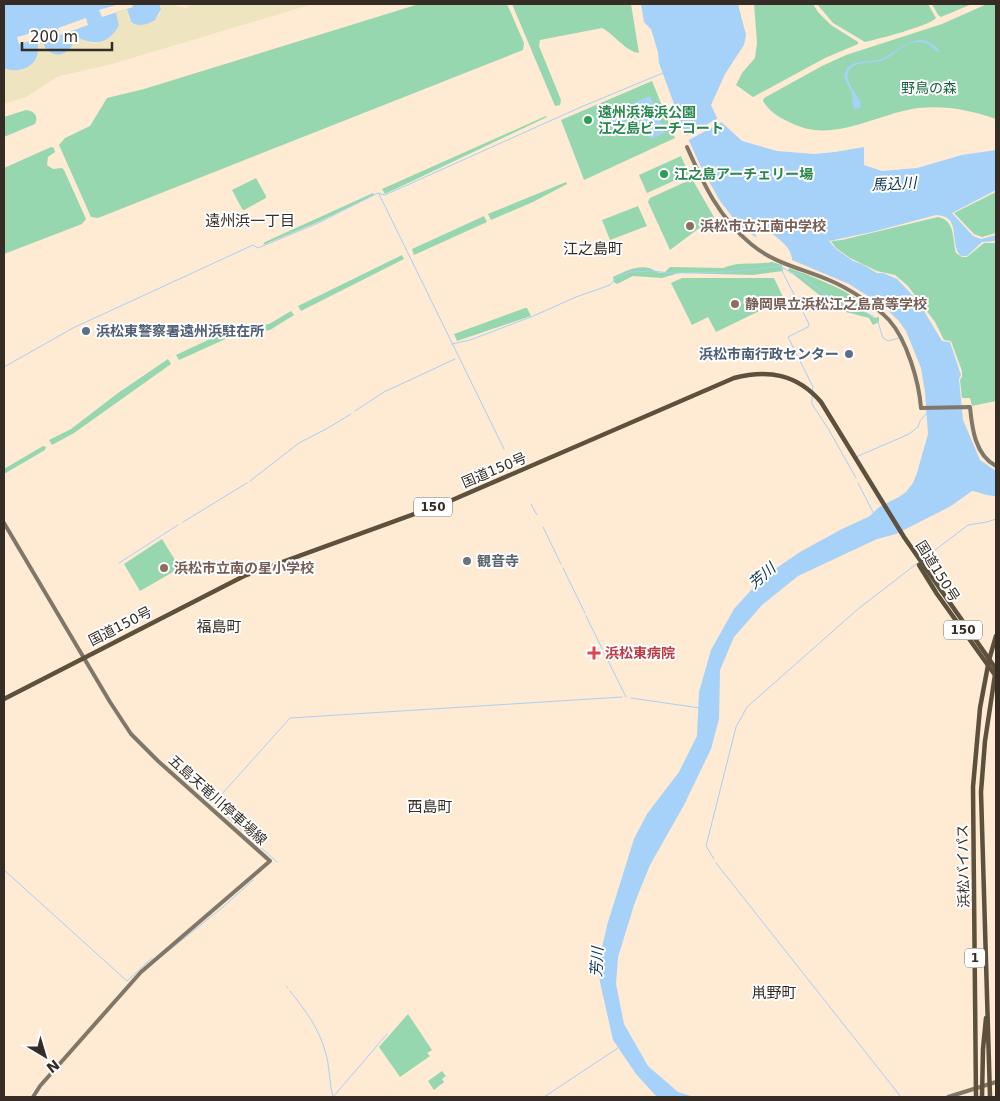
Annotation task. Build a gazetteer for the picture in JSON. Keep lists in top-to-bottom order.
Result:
{
  "streets": {
    "highway": [
      "国道150号",
      "150",
      "浜松バイパス",
      "1"
    ],
    "main road": ["五島天竜川停車場線"]
  },
  "crossings": [
    ["国道150号", "150"],
    ["国道150号", "五島天竜川停車場線"],
    ["国道150号", "浜松バイパス"],
    ["150", "浜松バイパス"],
    ["浜松バイパス", "1"]
  ],
  "districts": [
    "遠州浜一丁目",
    "江之島町",
    "福島町",
    "西島町",
    "鼡野町"
  ],
  "water": ["馬込川", "芳川"],
  "parks": ["野鳥の森"],
  "places": {
    "other": [
      "遠州浜海浜公園 江之島ビーチコート",
      "江之島アーチェリー場",
      "浜松市立江南中学校",
      "静岡県立浜松江之島高等学校",
      "浜松東警察署遠州浜駐在所",
      "浜松市南行政センター",
      "観音寺",
      "浜松市立南の星小学校"
    ],
    "health": ["浜松東病院"]
  },
  "scale_bar": "200 m",
  "north": "bottom right"
}
